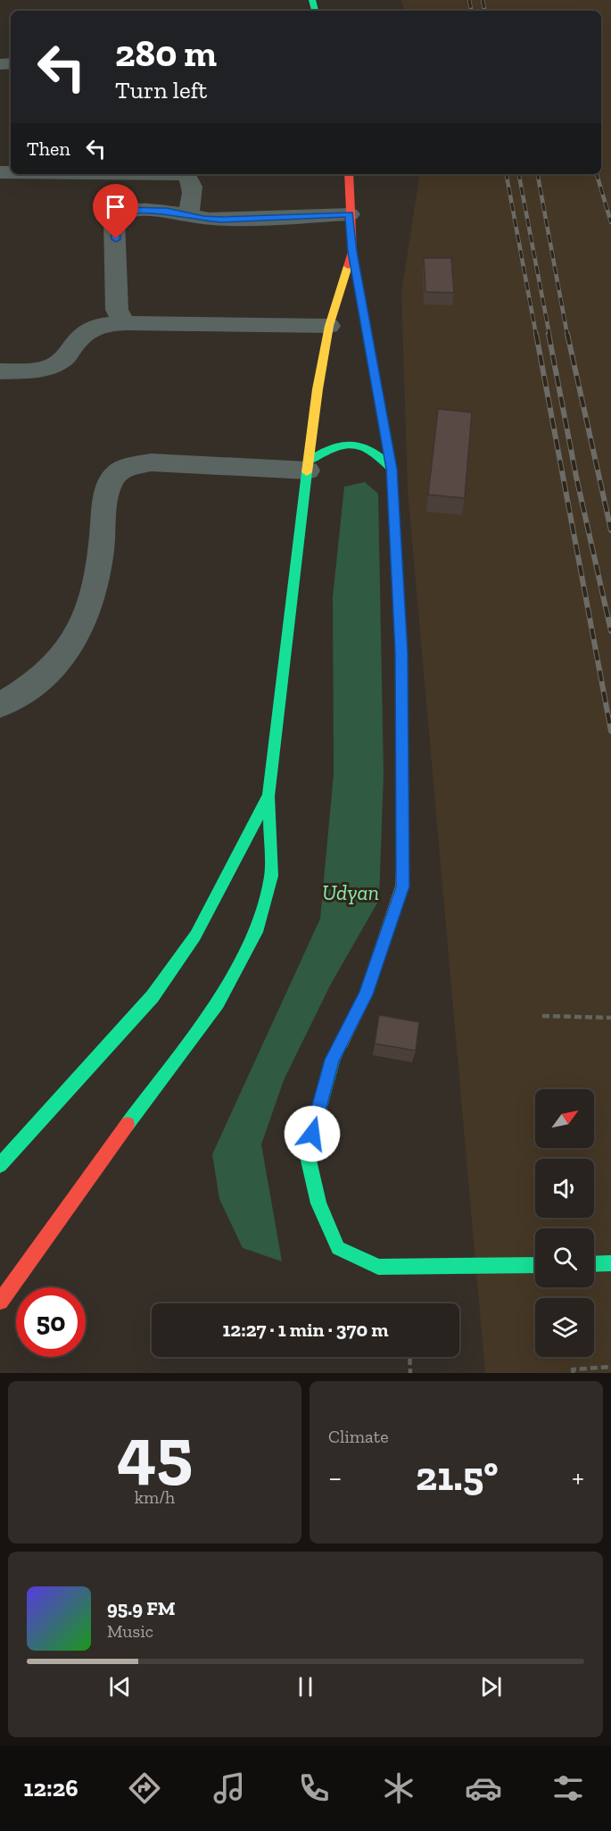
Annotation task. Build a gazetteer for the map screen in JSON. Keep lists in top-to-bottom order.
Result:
{
  "parks": ["Udyan"],
  "north": "top right",
  "page": {
    "turn": ["280 m", "Turn left"],
    "then": "Then",
    "limit": "50",
    "trip": "12:27 · 1 min · 370 m",
    "tile": [
      ["45", "km/h"],
      "Climate"
    ],
    "heat": ["−", "21.5°", "+"],
    "song": ["95.9 FM", "Music"],
    "tabs": "12:26"
  }
}
